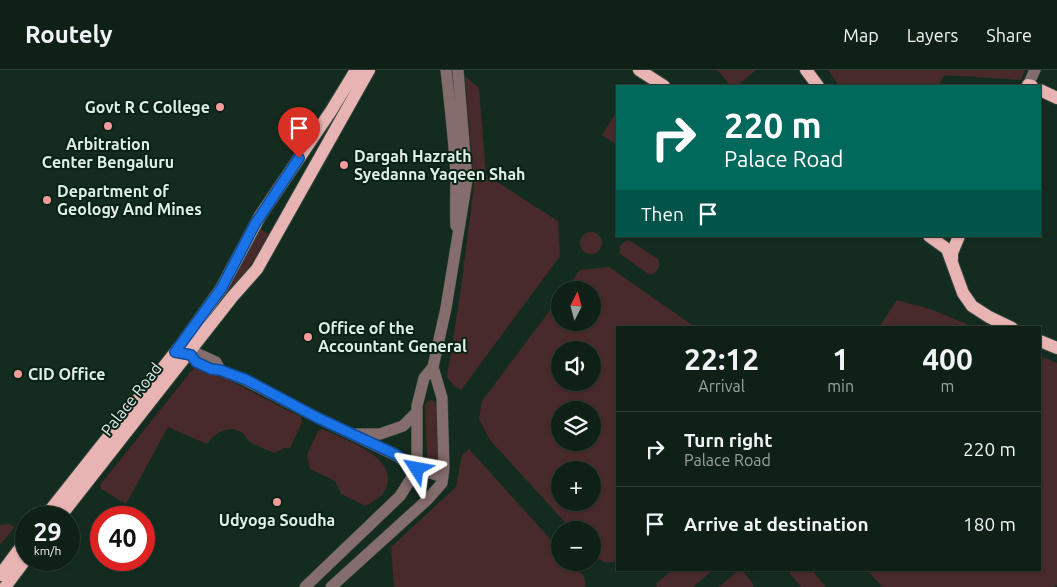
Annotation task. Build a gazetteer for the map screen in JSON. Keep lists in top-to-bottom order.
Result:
{
  "streets": {
    "main road": ["Palace Road"]
  },
  "places": [
    "Govt R C College",
    "Arbitration Center Bengaluru",
    "Dargah Hazrath Syedanna Yaqeen Shah",
    "Department of Geology And Mines",
    "Office of the Accountant General",
    "CID Office",
    "Udyoga Soudha"
  ],
  "north": "top",
  "page": {
    "header": "Routely",
    "nav": ["Map", "Layers", "Share"],
    "turn": ["220 m", "Palace Road"],
    "then": "Then",
    "map_buttons": ["+", "−"],
    "eta": [
      "22:12",
      "Arrival",
      "1",
      "min",
      "400",
      "m"
    ],
    "list": [
      {
        "name": "Turn right",
        "note": "Palace Road",
        "value": "220 m"
      },
      {
        "name": "Arrive at destination",
        "value": "180 m"
      }
    ],
    "speed": "29 km/h",
    "limit": "40"
  }
}
